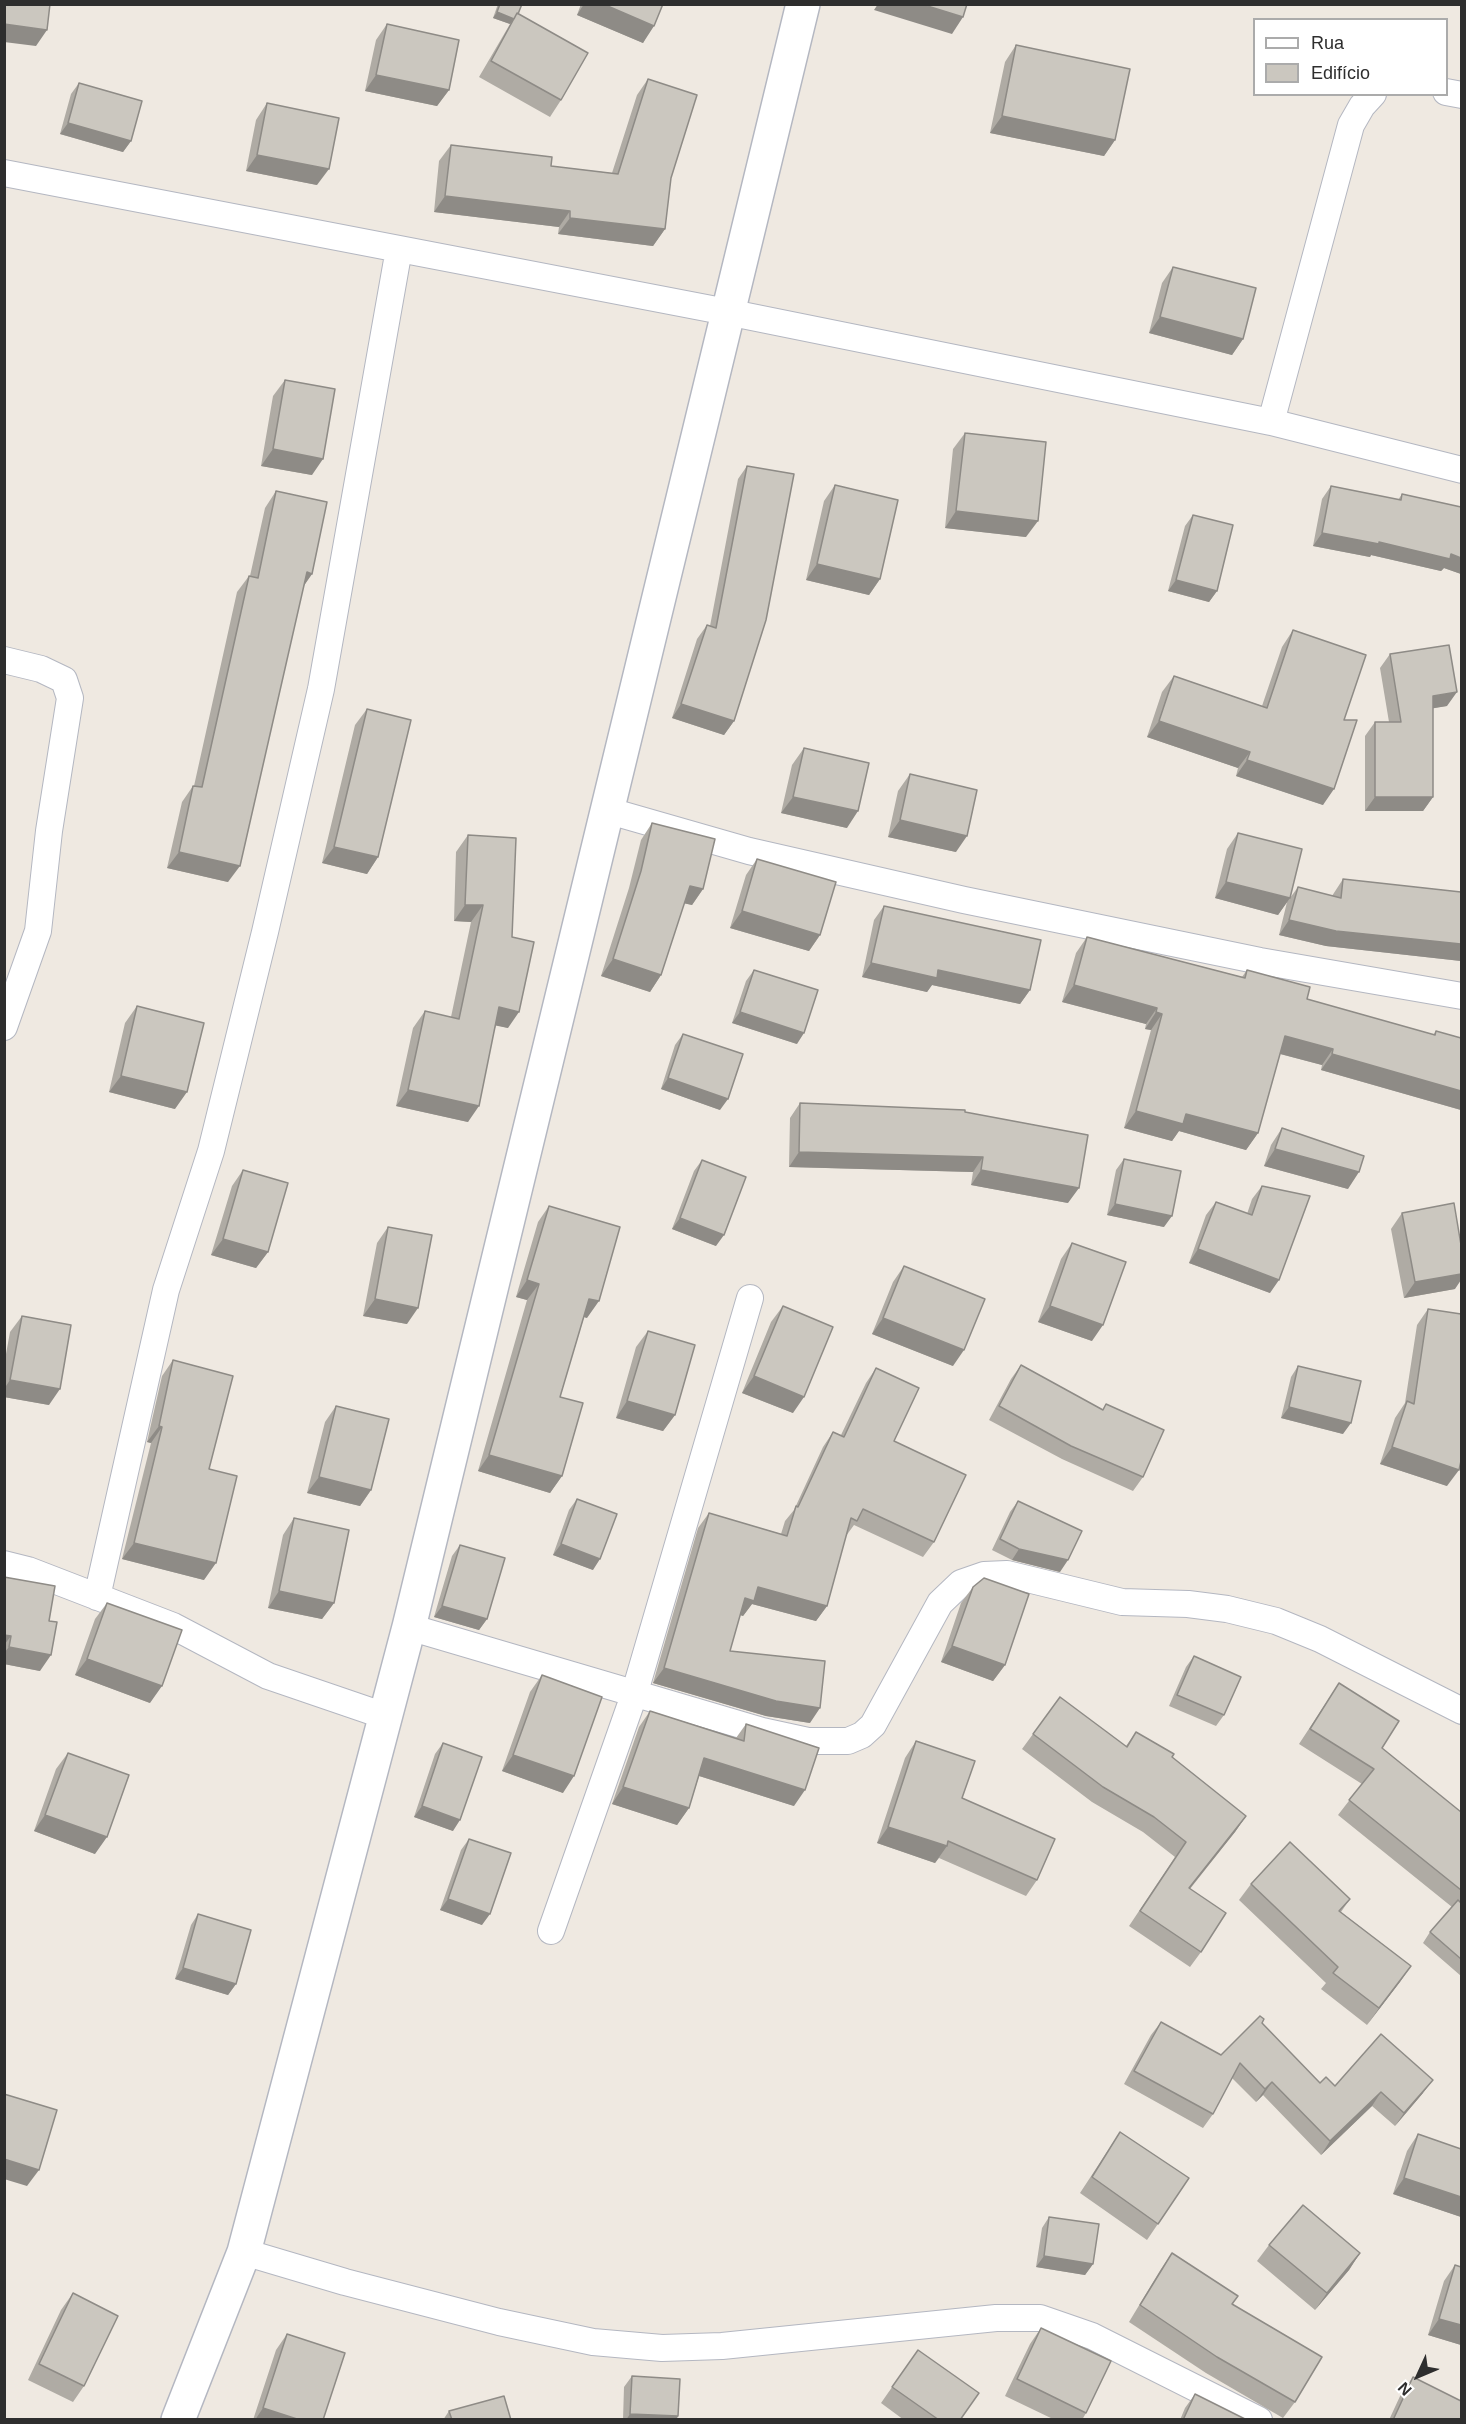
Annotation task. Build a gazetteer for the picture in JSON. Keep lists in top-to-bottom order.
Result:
{
  "legend": ["Rua", "Edifício"],
  "north": "bottom left"
}
